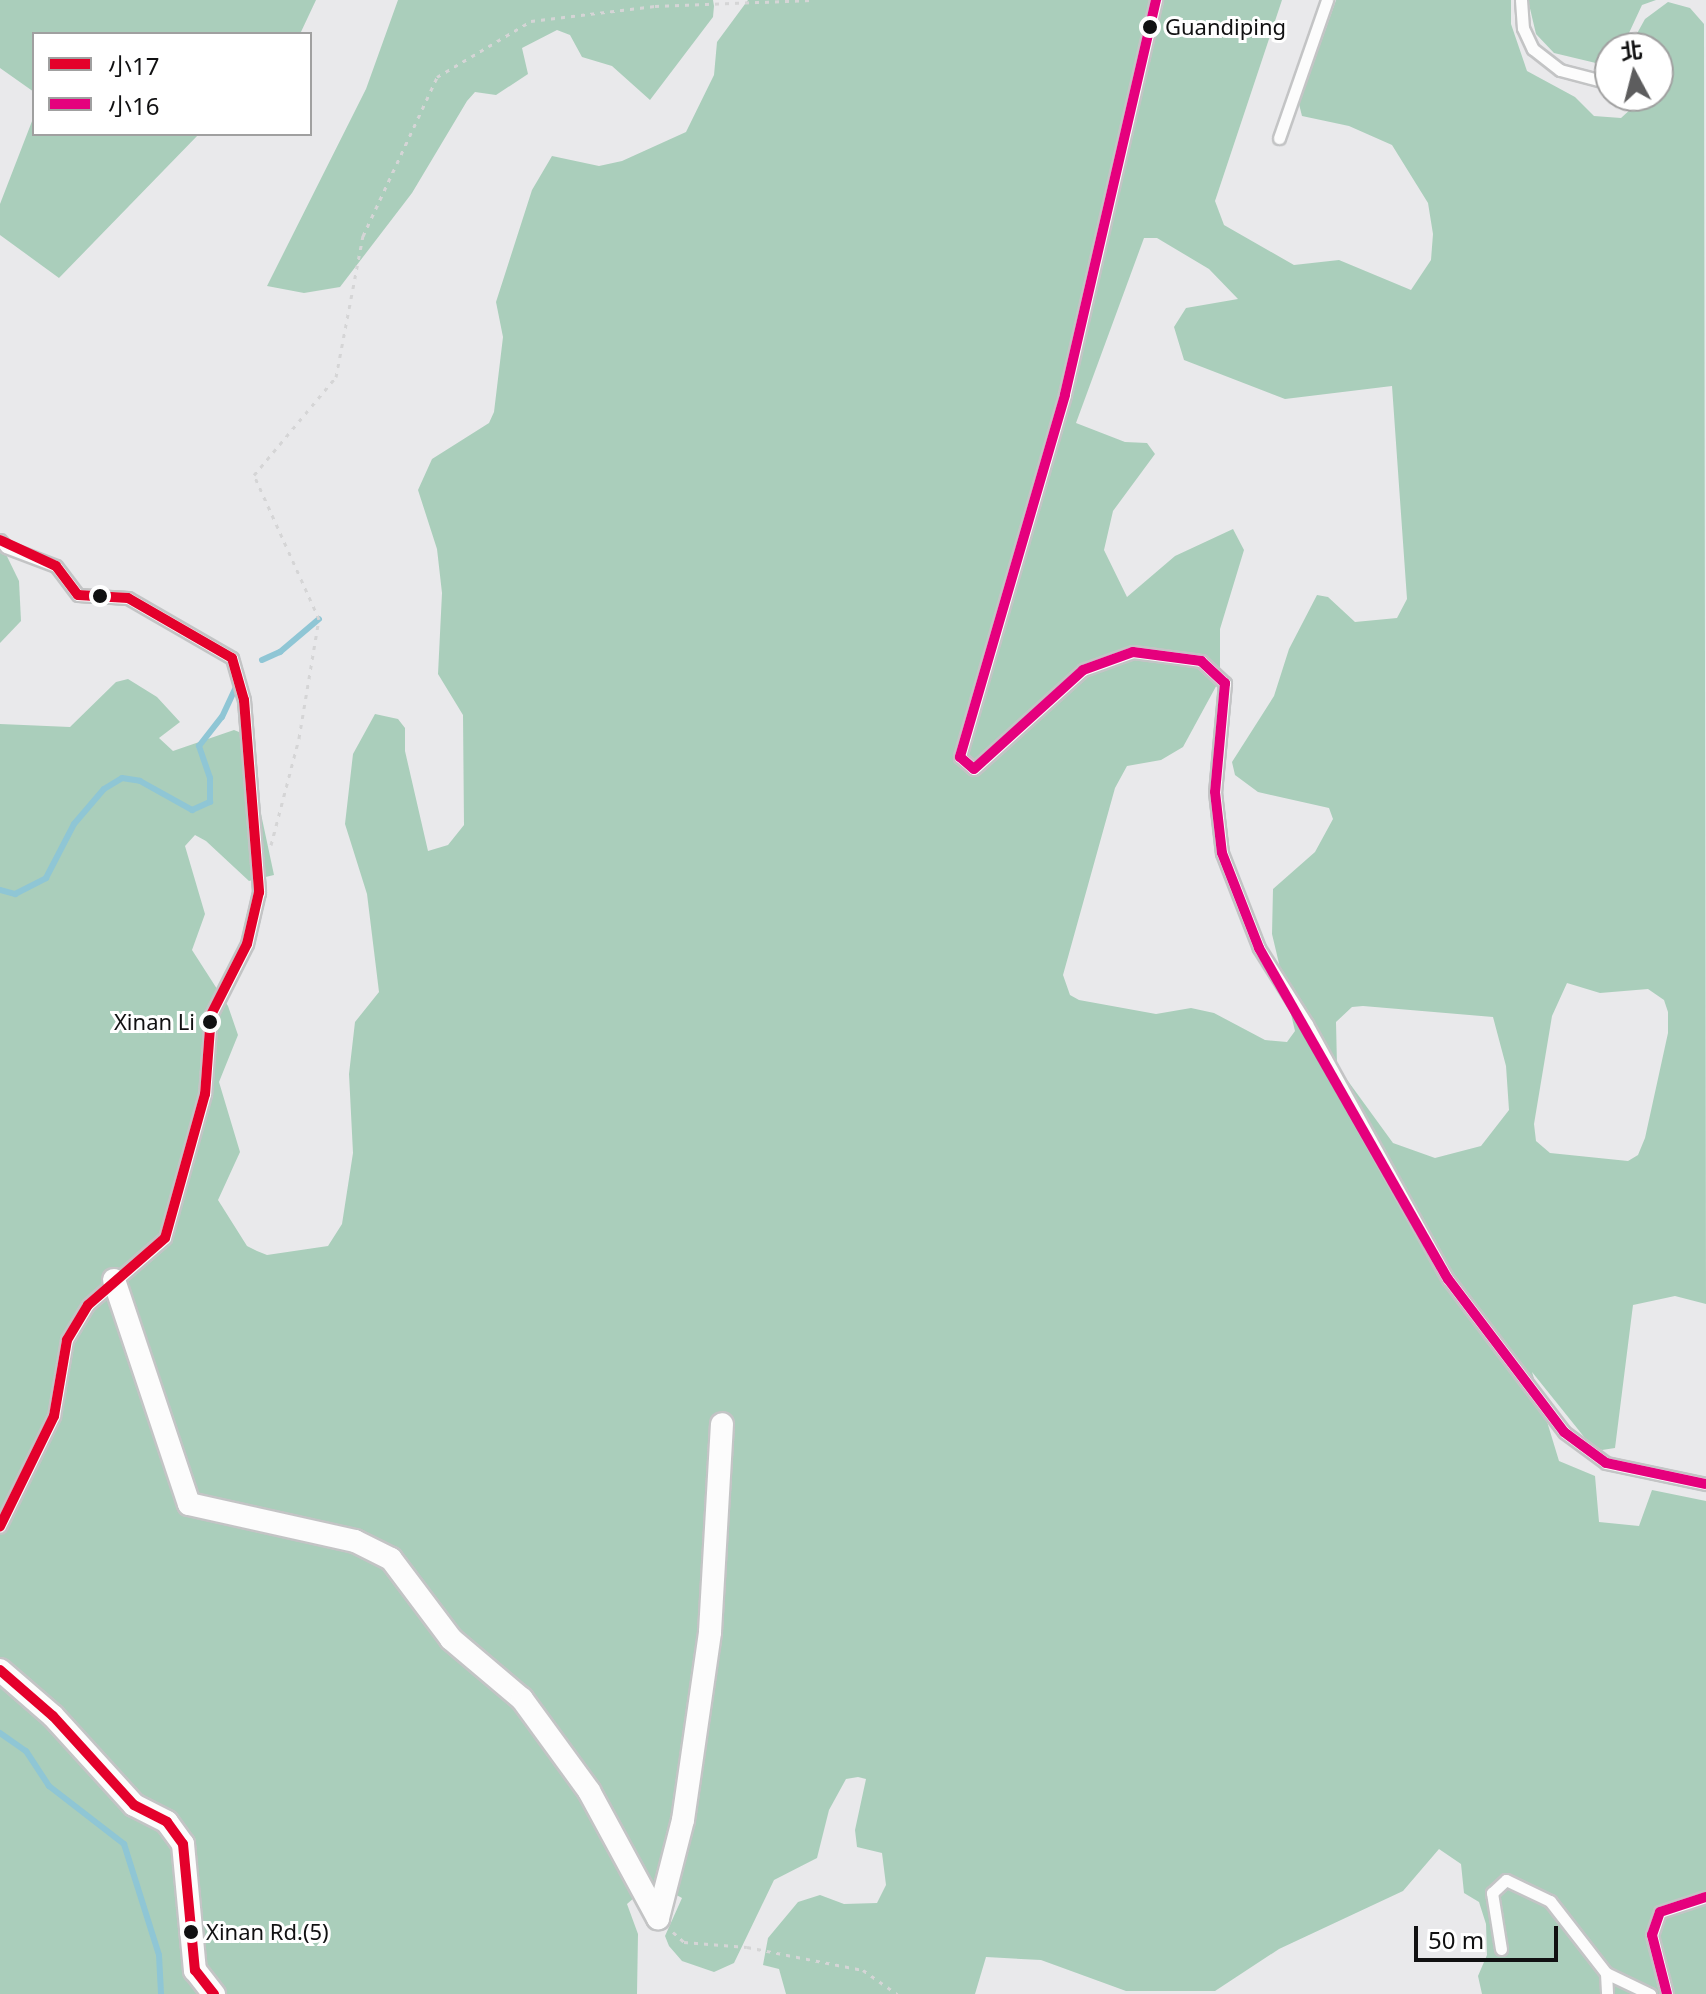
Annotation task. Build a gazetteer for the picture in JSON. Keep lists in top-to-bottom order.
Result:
{
  "places": ["Guandiping", "Xinan Li", "Xinan Rd.(5)"],
  "lines": ["transit line 小16", "transit line 小17"],
  "legend": ["小17", "小16"],
  "scale_bar": "50 m",
  "north": "top"
}
